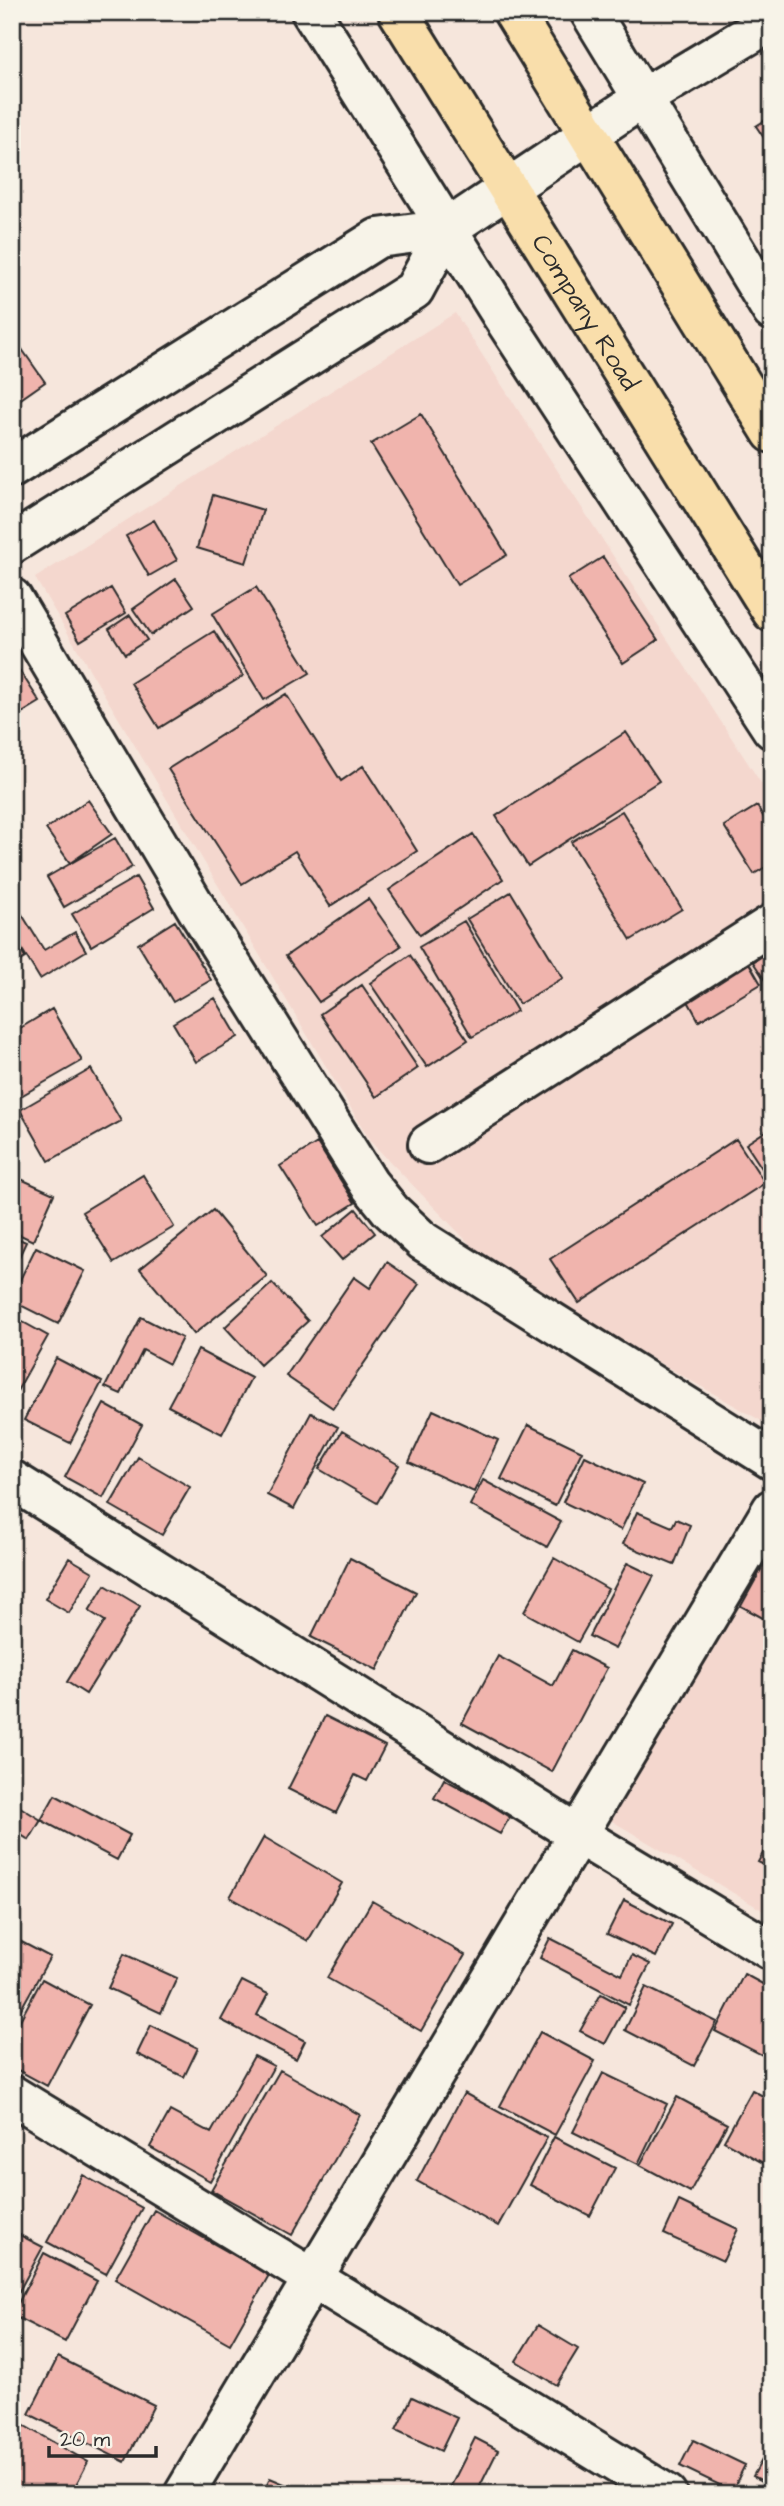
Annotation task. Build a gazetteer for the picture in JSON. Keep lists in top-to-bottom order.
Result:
{
  "streets": {
    "highway": ["Company Road"]
  },
  "scale_bar": "20 m"
}
